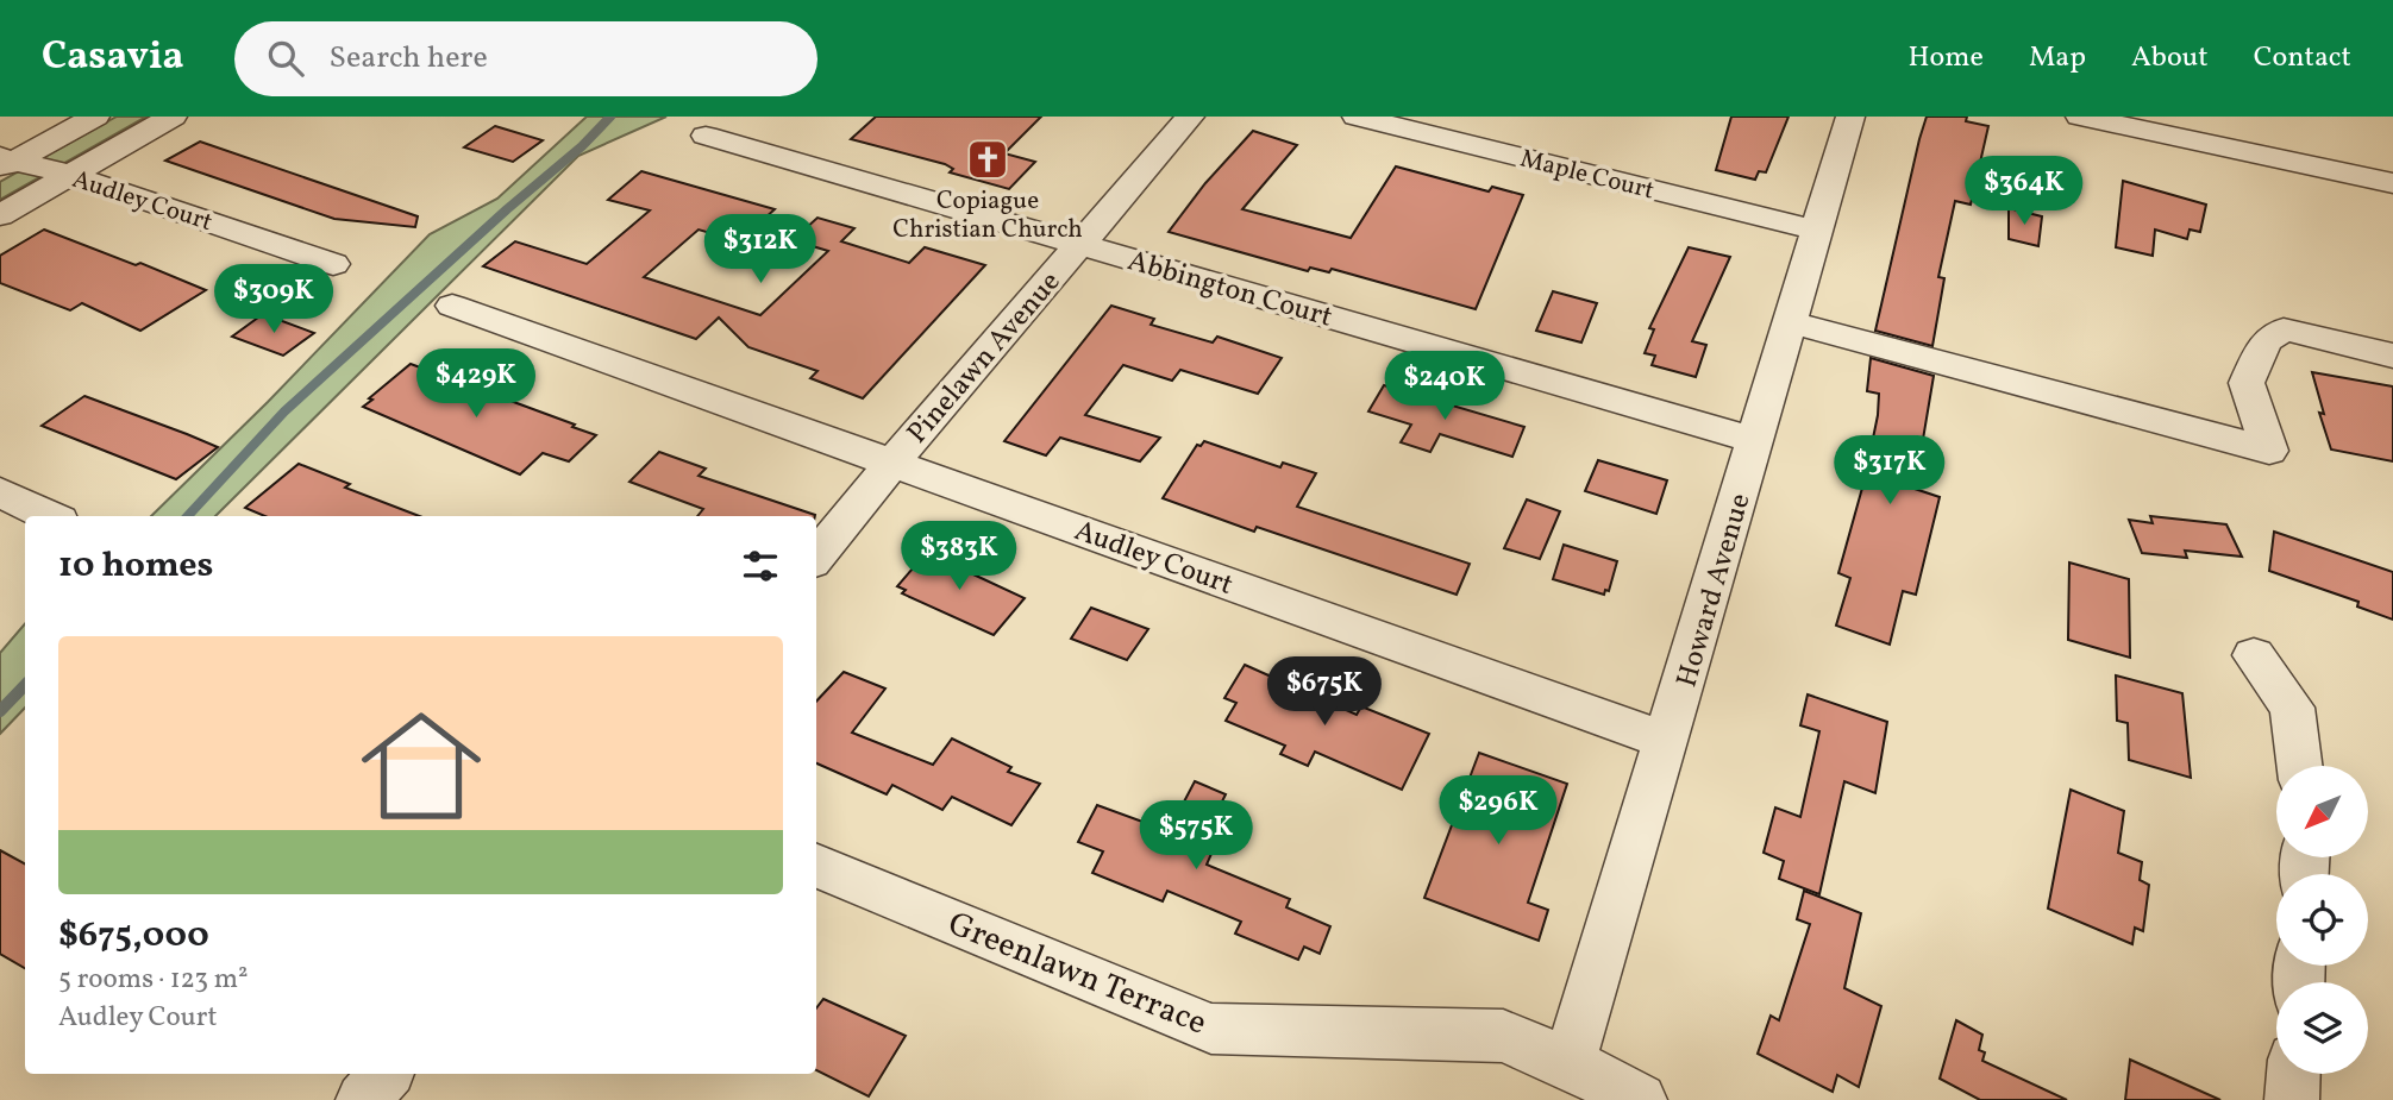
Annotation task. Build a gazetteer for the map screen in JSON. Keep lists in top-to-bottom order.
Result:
{
  "streets": {
    "street": [
      "Maple Court",
      "Audley Court",
      "Abbington Court",
      "Pinelawn Avenue",
      "Howard Avenue",
      "Greenlawn Terrace"
    ]
  },
  "crossings": [
    ["Maple Court", "Howard Avenue"],
    ["Audley Court", "Pinelawn Avenue"],
    ["Audley Court", "Howard Avenue"],
    ["Abbington Court", "Pinelawn Avenue"],
    ["Abbington Court", "Howard Avenue"],
    ["Howard Avenue", "Greenlawn Terrace"]
  ],
  "places": {
    "church": ["Copiague Christian Church"]
  },
  "north": "bottom left",
  "page": {
    "header": "Casavia",
    "search": "Search here",
    "nav": [
      "Home",
      "Map",
      "About",
      "Contact"
    ],
    "price": [
      "$364K",
      "$312K",
      "$309K",
      "$429K",
      "$240K",
      "$317K",
      "$383K",
      "$675K",
      "$296K",
      "$575K"
    ],
    "heading": "10 homes",
    "list": [
      {
        "name": "$675,000",
        "note": "5 rooms · 123 m² · Audley Court"
      }
    ]
  }
}
